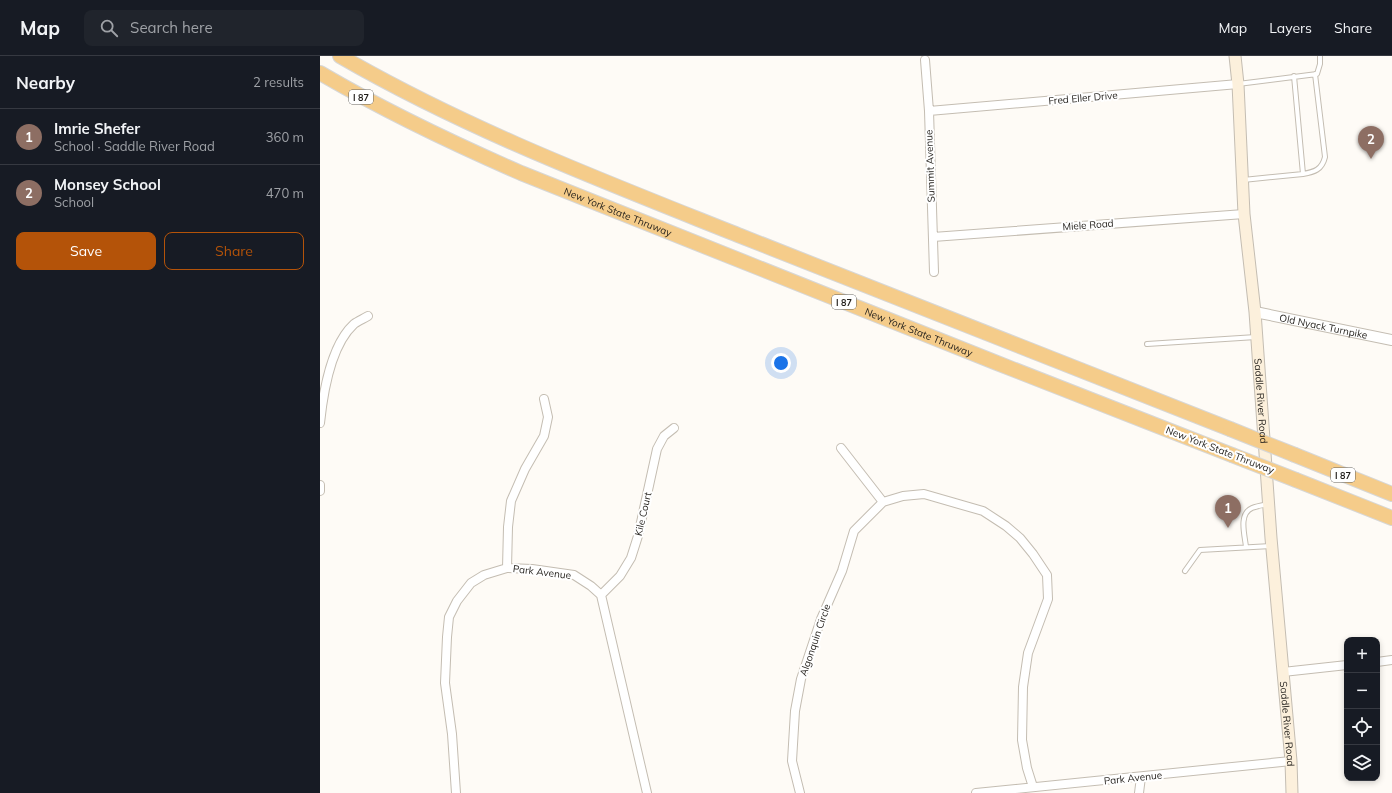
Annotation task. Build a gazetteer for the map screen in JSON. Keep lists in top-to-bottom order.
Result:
{
  "streets": {
    "highway": ["I 87", "New York State Thruway"],
    "main road": ["Saddle River Road"],
    "street": [
      "Fred Eller Drive",
      "Summit Avenue",
      "Miele Road",
      "Old Nyack Turnpike",
      "Kile Court",
      "Park Avenue",
      "Algonquin Circle"
    ]
  },
  "crossings": [
    ["Fred Eller Drive", "Summit Avenue"],
    ["Fred Eller Drive", "Saddle River Road"],
    ["Summit Avenue", "Miele Road"],
    ["Miele Road", "Saddle River Road"],
    ["Old Nyack Turnpike", "Saddle River Road"],
    ["Saddle River Road", "Park Avenue"],
    ["Kile Court", "Park Avenue"],
    ["Park Avenue", "Algonquin Circle"]
  ],
  "page": {
    "header": "Map",
    "search": "Search here",
    "nav": ["Map", "Layers", "Share"],
    "heading": ["Nearby", "2 results"],
    "list": [
      {
        "mark": "1",
        "name": "Imrie Shefer",
        "note": "School · Saddle River Road",
        "value": "360 m"
      },
      {
        "mark": "2",
        "name": "Monsey School",
        "note": "School",
        "value": "470 m"
      }
    ],
    "pins": ["2", "1"],
    "buttons": ["Save", "Share"],
    "map_buttons": ["+", "−"]
  }
}
